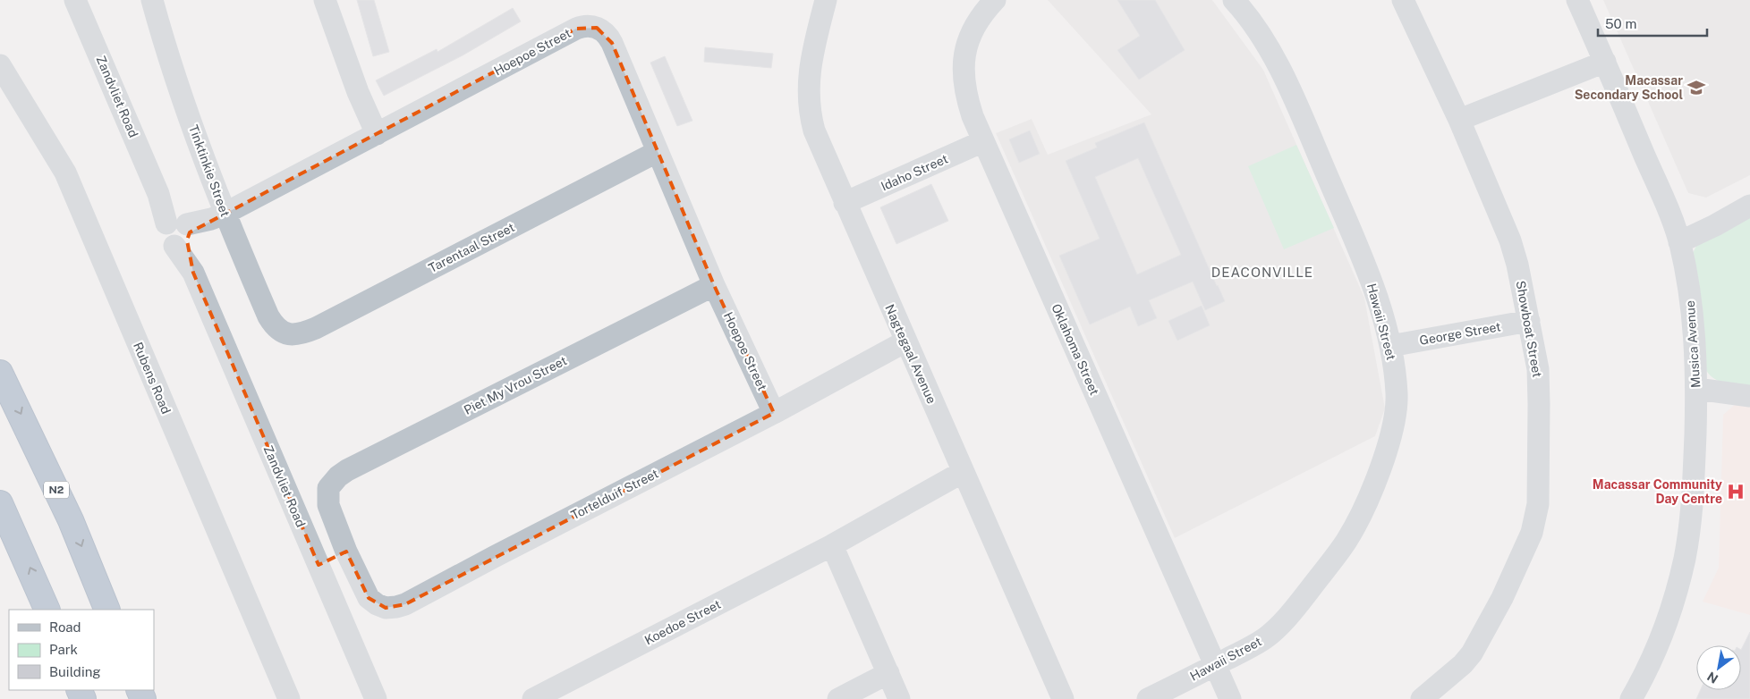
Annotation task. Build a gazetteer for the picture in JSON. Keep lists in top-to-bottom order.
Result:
{
  "streets": {
    "highway": ["N2"],
    "street": [
      "Hoepoe Street",
      "Zandvliet Road",
      "Tinktinkie Street",
      "Idaho Street",
      "Tarentaal Street",
      "Hawaii Street",
      "Showboat Street",
      "George Street",
      "Musica Avenue",
      "Oklahoma Street",
      "Nagtegaal Avenue",
      "Rubens Road",
      "Piet My Vrou Street",
      "Tortelduif Street",
      "Koedoe Street"
    ]
  },
  "crossings": [
    ["Hoepoe Street", "Zandvliet Road"],
    ["Hoepoe Street", "Tinktinkie Street"],
    ["Hoepoe Street", "Tarentaal Street"],
    ["Hoepoe Street", "Piet My Vrou Street"],
    ["Hoepoe Street", "Tortelduif Street"],
    ["Tinktinkie Street", "Tarentaal Street"],
    ["Idaho Street", "Oklahoma Street"],
    ["Idaho Street", "Nagtegaal Avenue"],
    ["Hawaii Street", "George Street"],
    ["Hawaii Street", "Oklahoma Street"],
    ["Showboat Street", "George Street"],
    ["Nagtegaal Avenue", "Tortelduif Street"],
    ["Nagtegaal Avenue", "Koedoe Street"],
    ["Piet My Vrou Street", "Tortelduif Street"]
  ],
  "districts": ["DEACONVILLE"],
  "places": {
    "school or university": ["Macassar Secondary School"],
    "hospital": ["Macassar Community Day Centre"]
  },
  "legend": ["Road", "Park", "Building"],
  "scale_bar": "50 m",
  "north": "bottom left"
}
